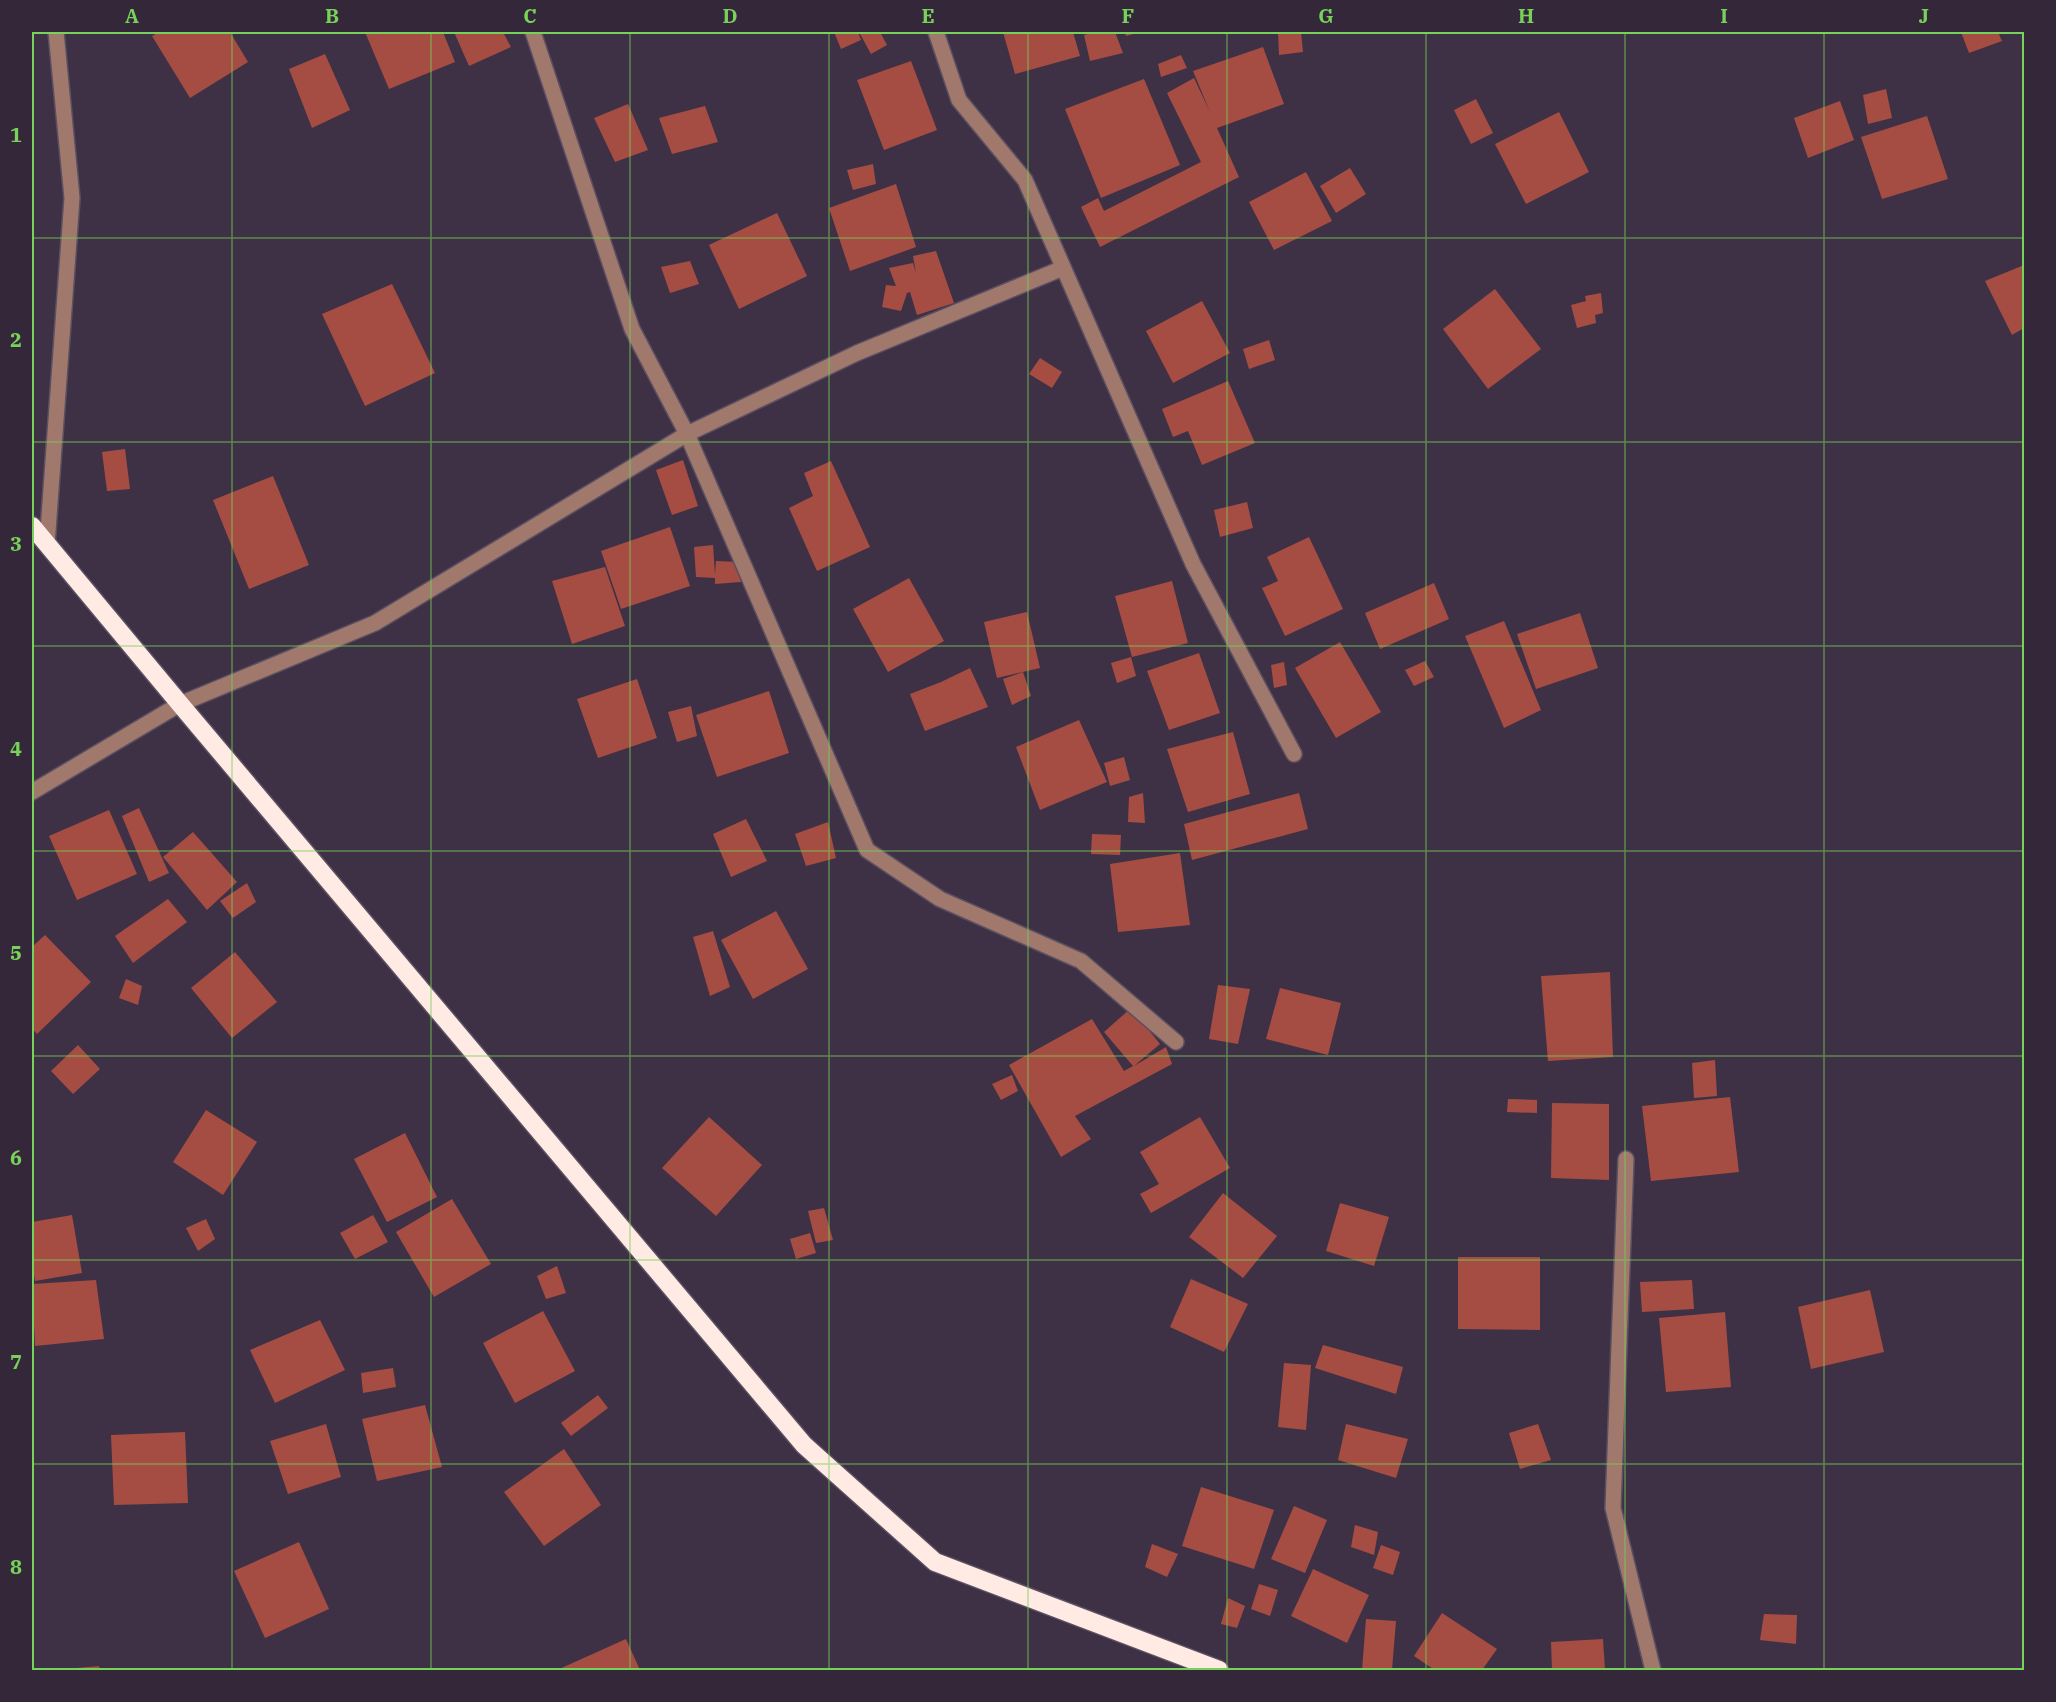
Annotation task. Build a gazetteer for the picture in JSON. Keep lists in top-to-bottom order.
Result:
{
  "grid": {
    "columns": [
      "A",
      "B",
      "C",
      "D",
      "E",
      "F",
      "G",
      "H",
      "I",
      "J"
    ],
    "rows": [
      "1",
      "2",
      "3",
      "4",
      "5",
      "6",
      "7",
      "8"
    ]
  }
}
